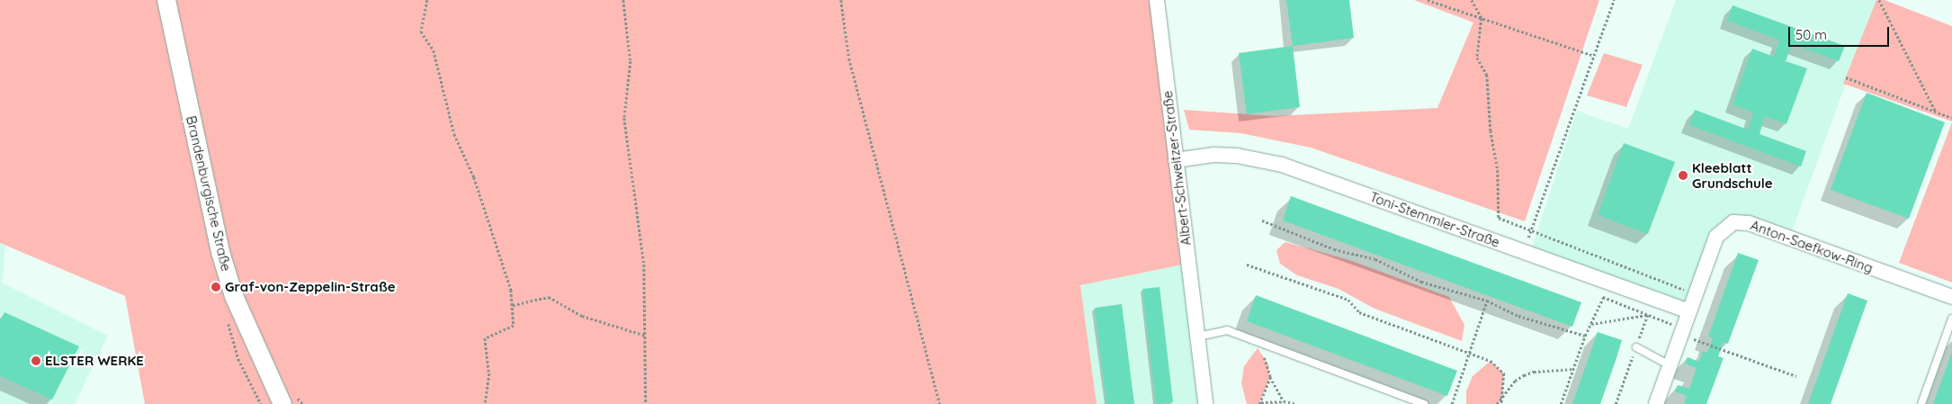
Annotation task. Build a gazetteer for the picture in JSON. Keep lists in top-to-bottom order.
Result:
{
  "streets": {
    "street": [
      "Albert-Schweitzer-Straße",
      "Brandenburgische Straße",
      "Toni-Stemmler-Straße",
      "Anton-Saefkow-Ring"
    ]
  },
  "crossings": [
    ["Albert-Schweitzer-Straße", "Toni-Stemmler-Straße"],
    ["Toni-Stemmler-Straße", "Anton-Saefkow-Ring"]
  ],
  "places": ["Kleeblatt Grundschule", "Graf-von-Zeppelin-Straße", "ELSTER WERKE"],
  "scale_bar": "50 m"
}
